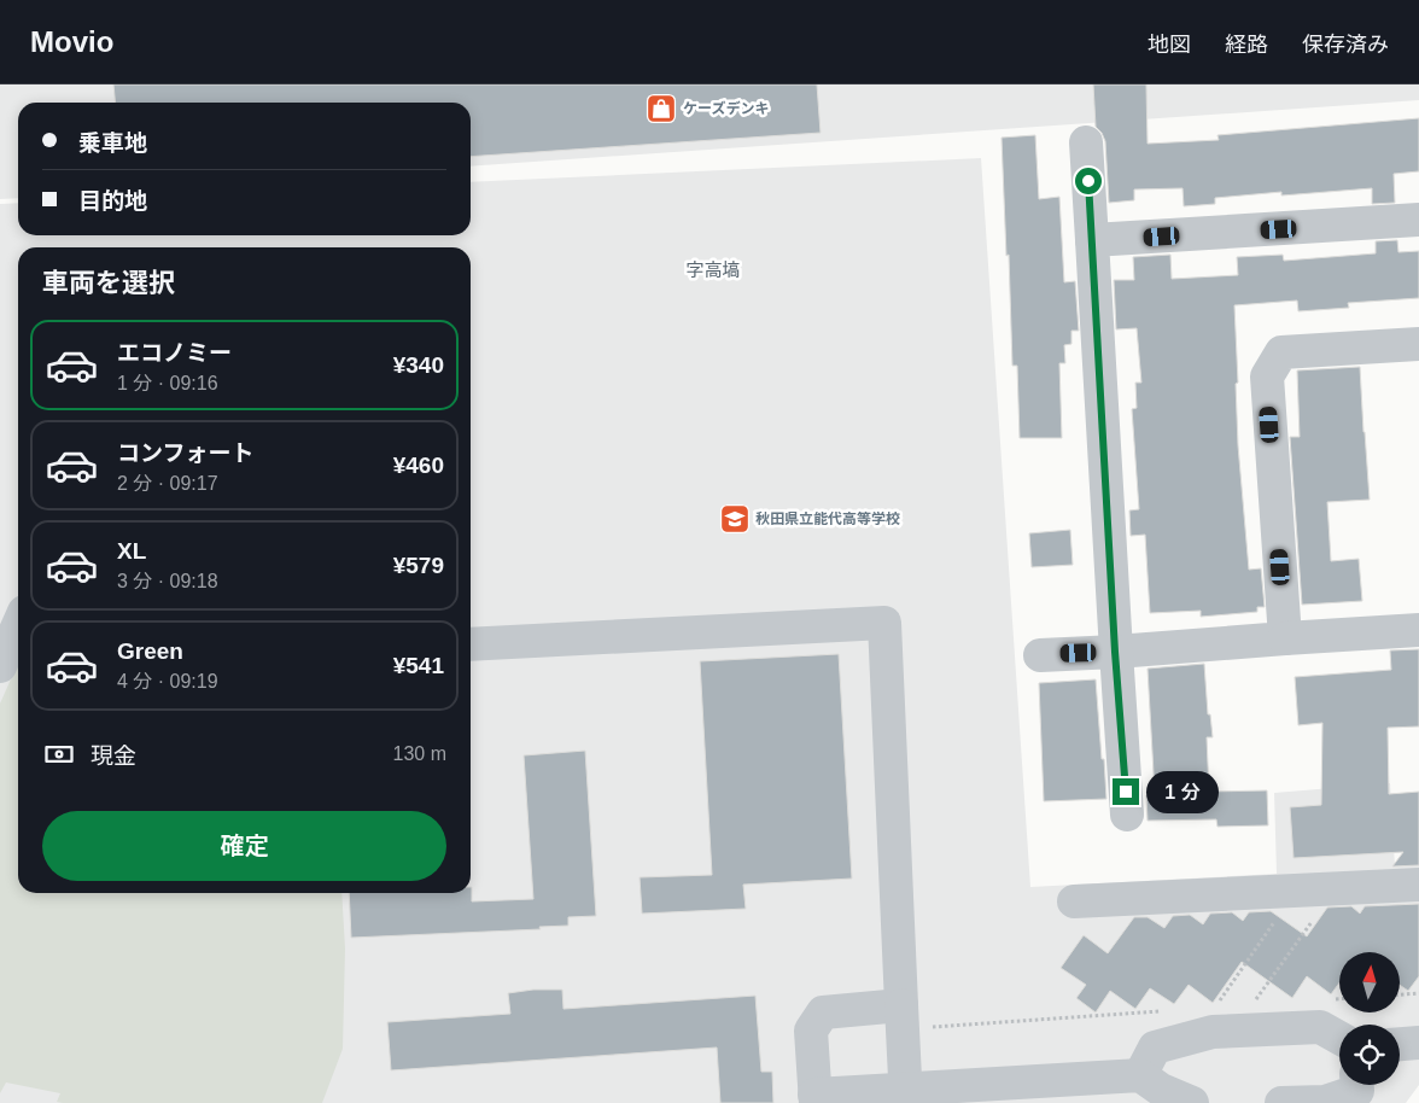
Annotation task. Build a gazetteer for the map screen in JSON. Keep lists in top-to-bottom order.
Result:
{
  "districts": ["字高塙"],
  "places": {
    "shop": ["ケーズデンキ"],
    "school or university": ["秋田県立能代高等学校"]
  },
  "north": "top",
  "page": {
    "header": "Movio",
    "nav": ["地図", "経路", "保存済み"],
    "banner": ["乗車地", "目的地"],
    "heading": "車両を選択",
    "list": [
      {
        "name": "エコノミー",
        "note": "1 分 · 09:16",
        "value": "¥340"
      },
      {
        "name": "コンフォート",
        "note": "2 分 · 09:17",
        "value": "¥460"
      },
      {
        "name": "XL",
        "note": "3 分 · 09:18",
        "value": "¥579"
      },
      {
        "name": "Green",
        "note": "4 分 · 09:19",
        "value": "¥541"
      }
    ],
    "pay": ["現金", "130 m"],
    "bubble": "1 分",
    "buttons": "確定"
  }
}
